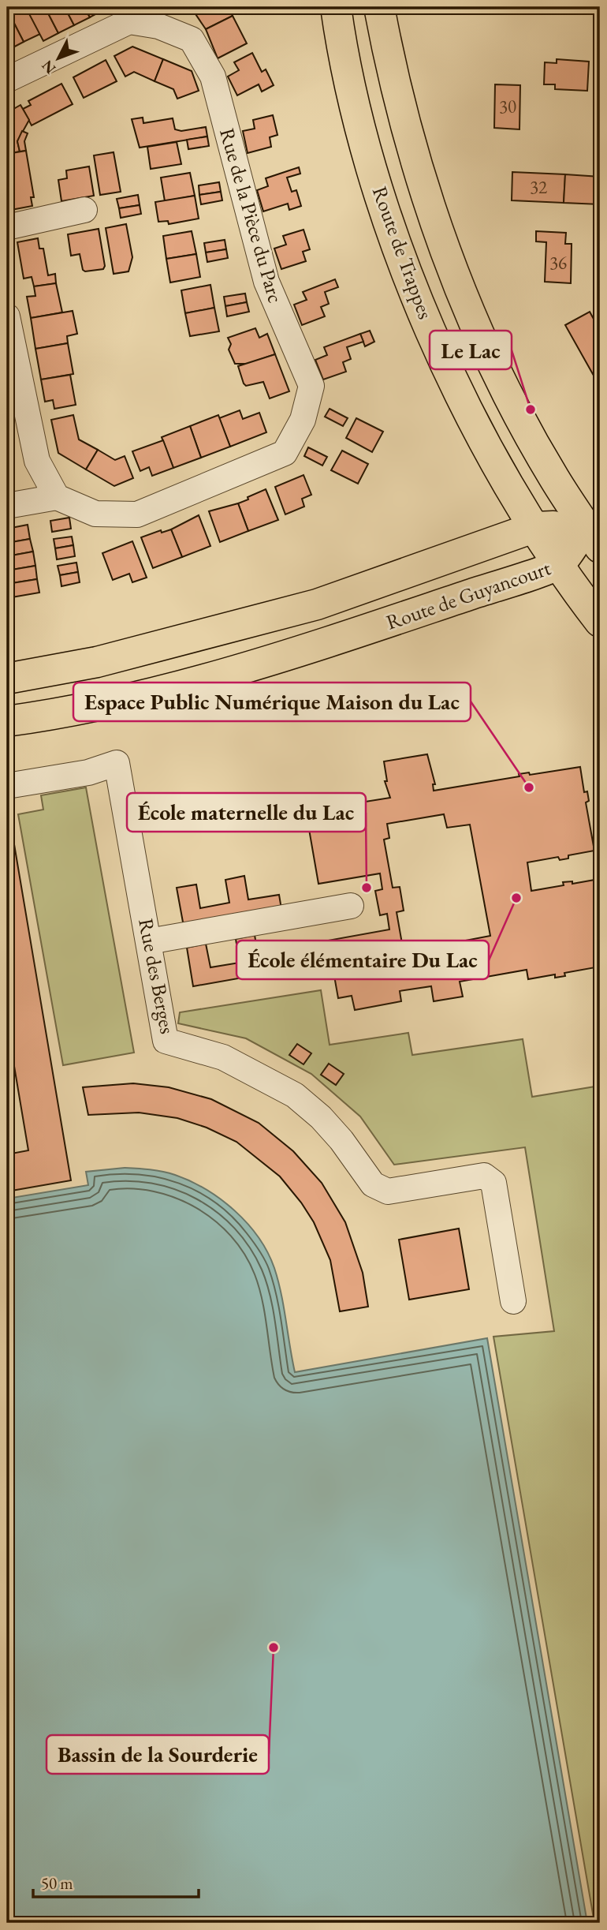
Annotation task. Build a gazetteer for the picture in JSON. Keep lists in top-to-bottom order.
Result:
{
  "streets": {
    "main road": ["Route de Trappes", "Route de Guyancourt"],
    "street": ["Rue de la Pièce du Parc", "Rue des Berges"]
  },
  "crossings": [
    ["Route de Trappes", "Route de Guyancourt"]
  ],
  "places": [
    "Le Lac",
    "Espace Public Numérique Maison du Lac",
    "École maternelle du Lac",
    "École élémentaire Du Lac",
    "Bassin de la Sourderie"
  ],
  "house_numbers": ["30", "32", "36"],
  "scale_bar": "50 m",
  "north": "bottom left"
}
